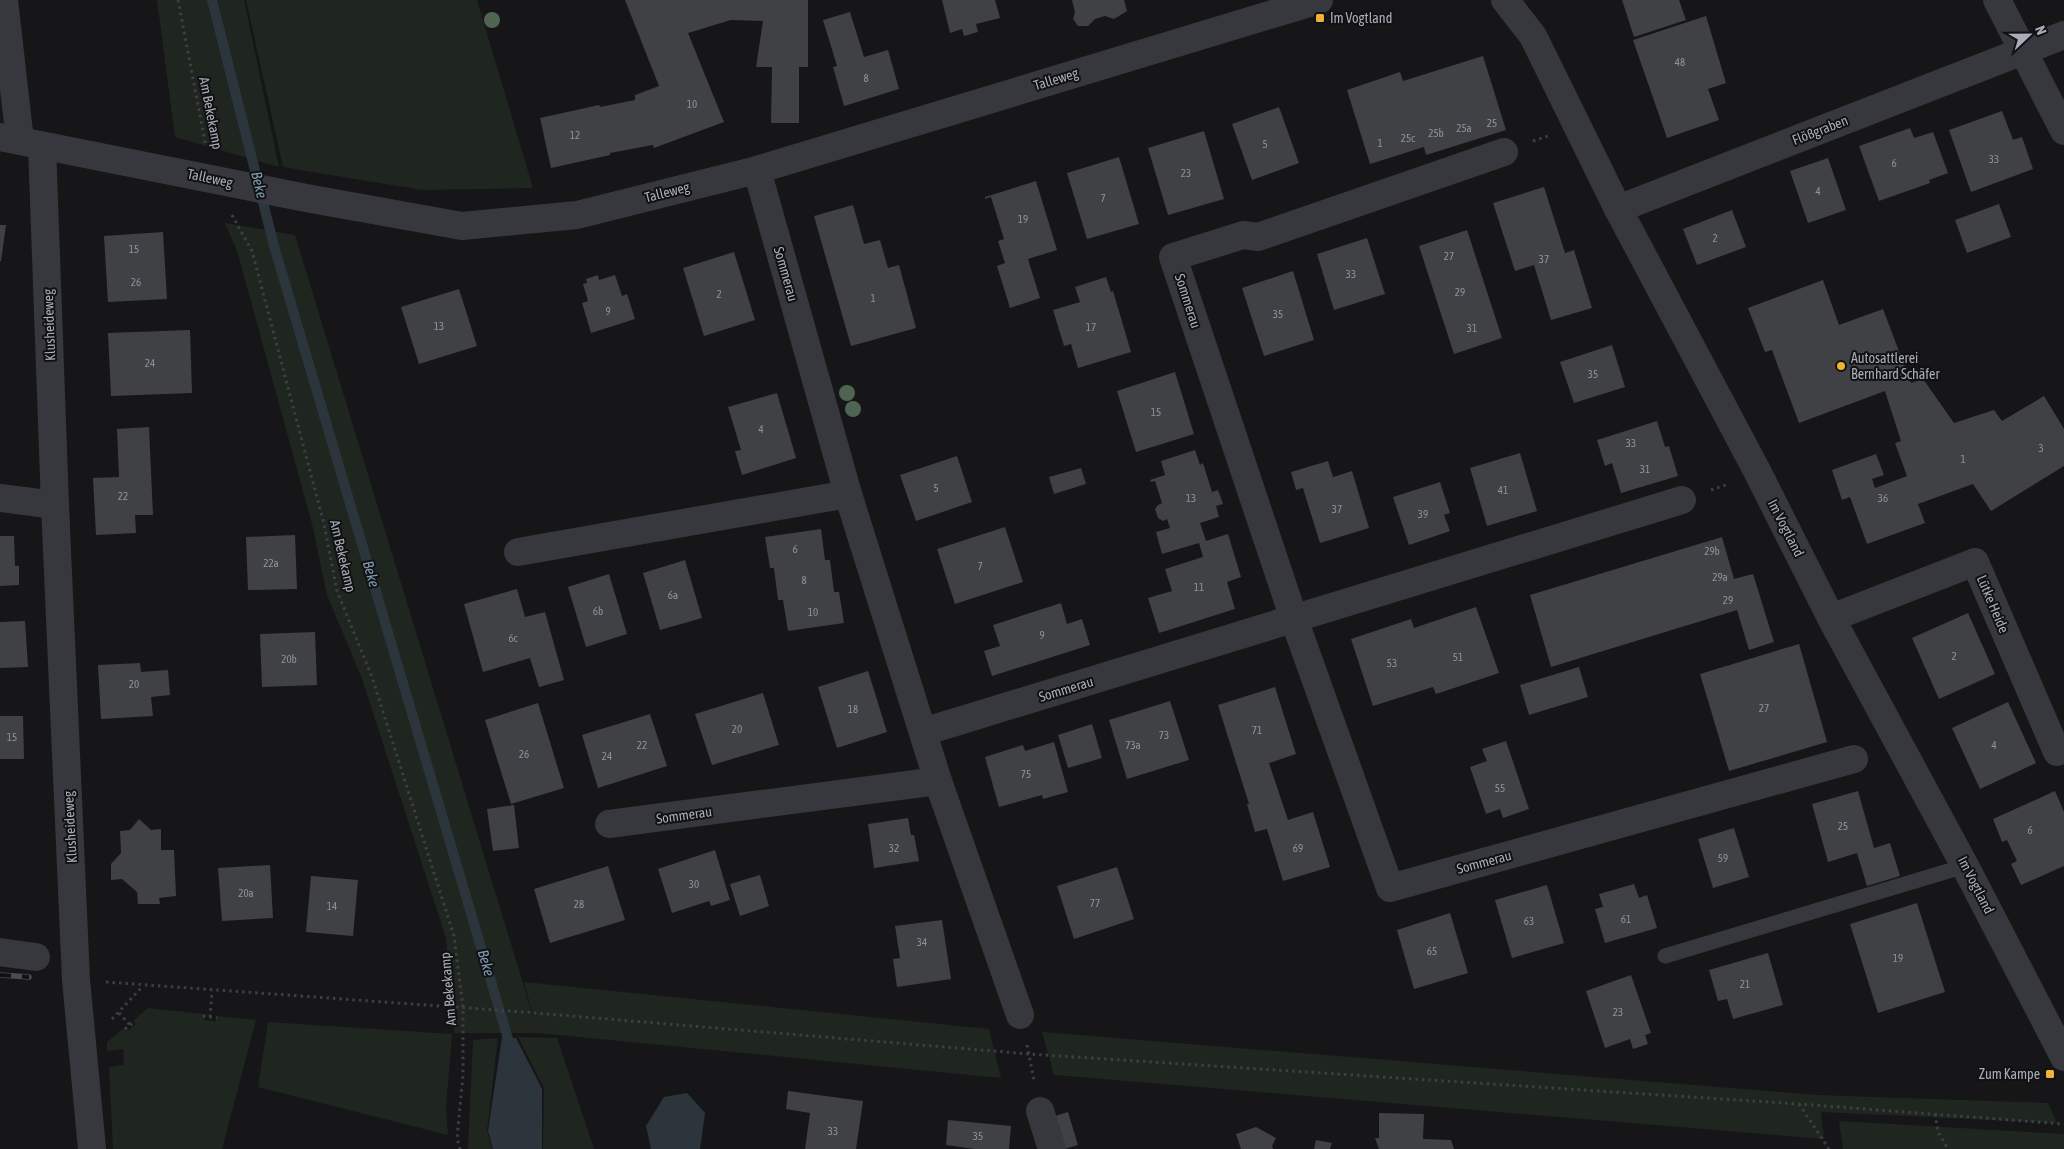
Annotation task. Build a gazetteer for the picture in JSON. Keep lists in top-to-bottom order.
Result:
{
  "streets": {
    "street": [
      "Talleweg",
      "Flößgraben",
      "Sommerau",
      "Klusheideweg",
      "Im Vogtland",
      "Lütke Heide"
    ],
    "path": ["Am Bekekamp"]
  },
  "crossings": [
    ["Talleweg", "Am Bekekamp"],
    ["Talleweg", "Sommerau"],
    ["Talleweg", "Klusheideweg"],
    ["Flößgraben", "Im Vogtland"],
    ["Im Vogtland", "Lütke Heide"]
  ],
  "water": ["Beke"],
  "places": {
    "transit": ["Im Vogtland", "Zum Kampe"],
    "other": ["Autosattlerei Bernhard Schäfer"]
  },
  "house_numbers": [
    "48",
    "8",
    "10",
    "25",
    "25a",
    "25b",
    "12",
    "25c",
    "1",
    "5",
    "33",
    "6",
    "23",
    "4",
    "7",
    "19",
    "2",
    "15",
    "27",
    "37",
    "33",
    "26",
    "29",
    "2",
    "1",
    "9",
    "35",
    "13",
    "17",
    "31",
    "24",
    "35",
    "15",
    "4",
    "33",
    "3",
    "1",
    "31",
    "5",
    "41",
    "22",
    "13",
    "36",
    "37",
    "39",
    "6",
    "29b",
    "22a",
    "7",
    "29a",
    "8",
    "11",
    "6a",
    "29",
    "6b",
    "10",
    "9",
    "6c",
    "2",
    "51",
    "20b",
    "53",
    "20",
    "27",
    "18",
    "20",
    "71",
    "73",
    "15",
    "22",
    "73a",
    "4",
    "26",
    "24",
    "75",
    "55",
    "25",
    "6",
    "32",
    "69",
    "59",
    "30",
    "20a",
    "77",
    "28",
    "14",
    "61",
    "63",
    "34",
    "65",
    "19",
    "21",
    "23",
    "33",
    "35"
  ],
  "north": "right"
}
